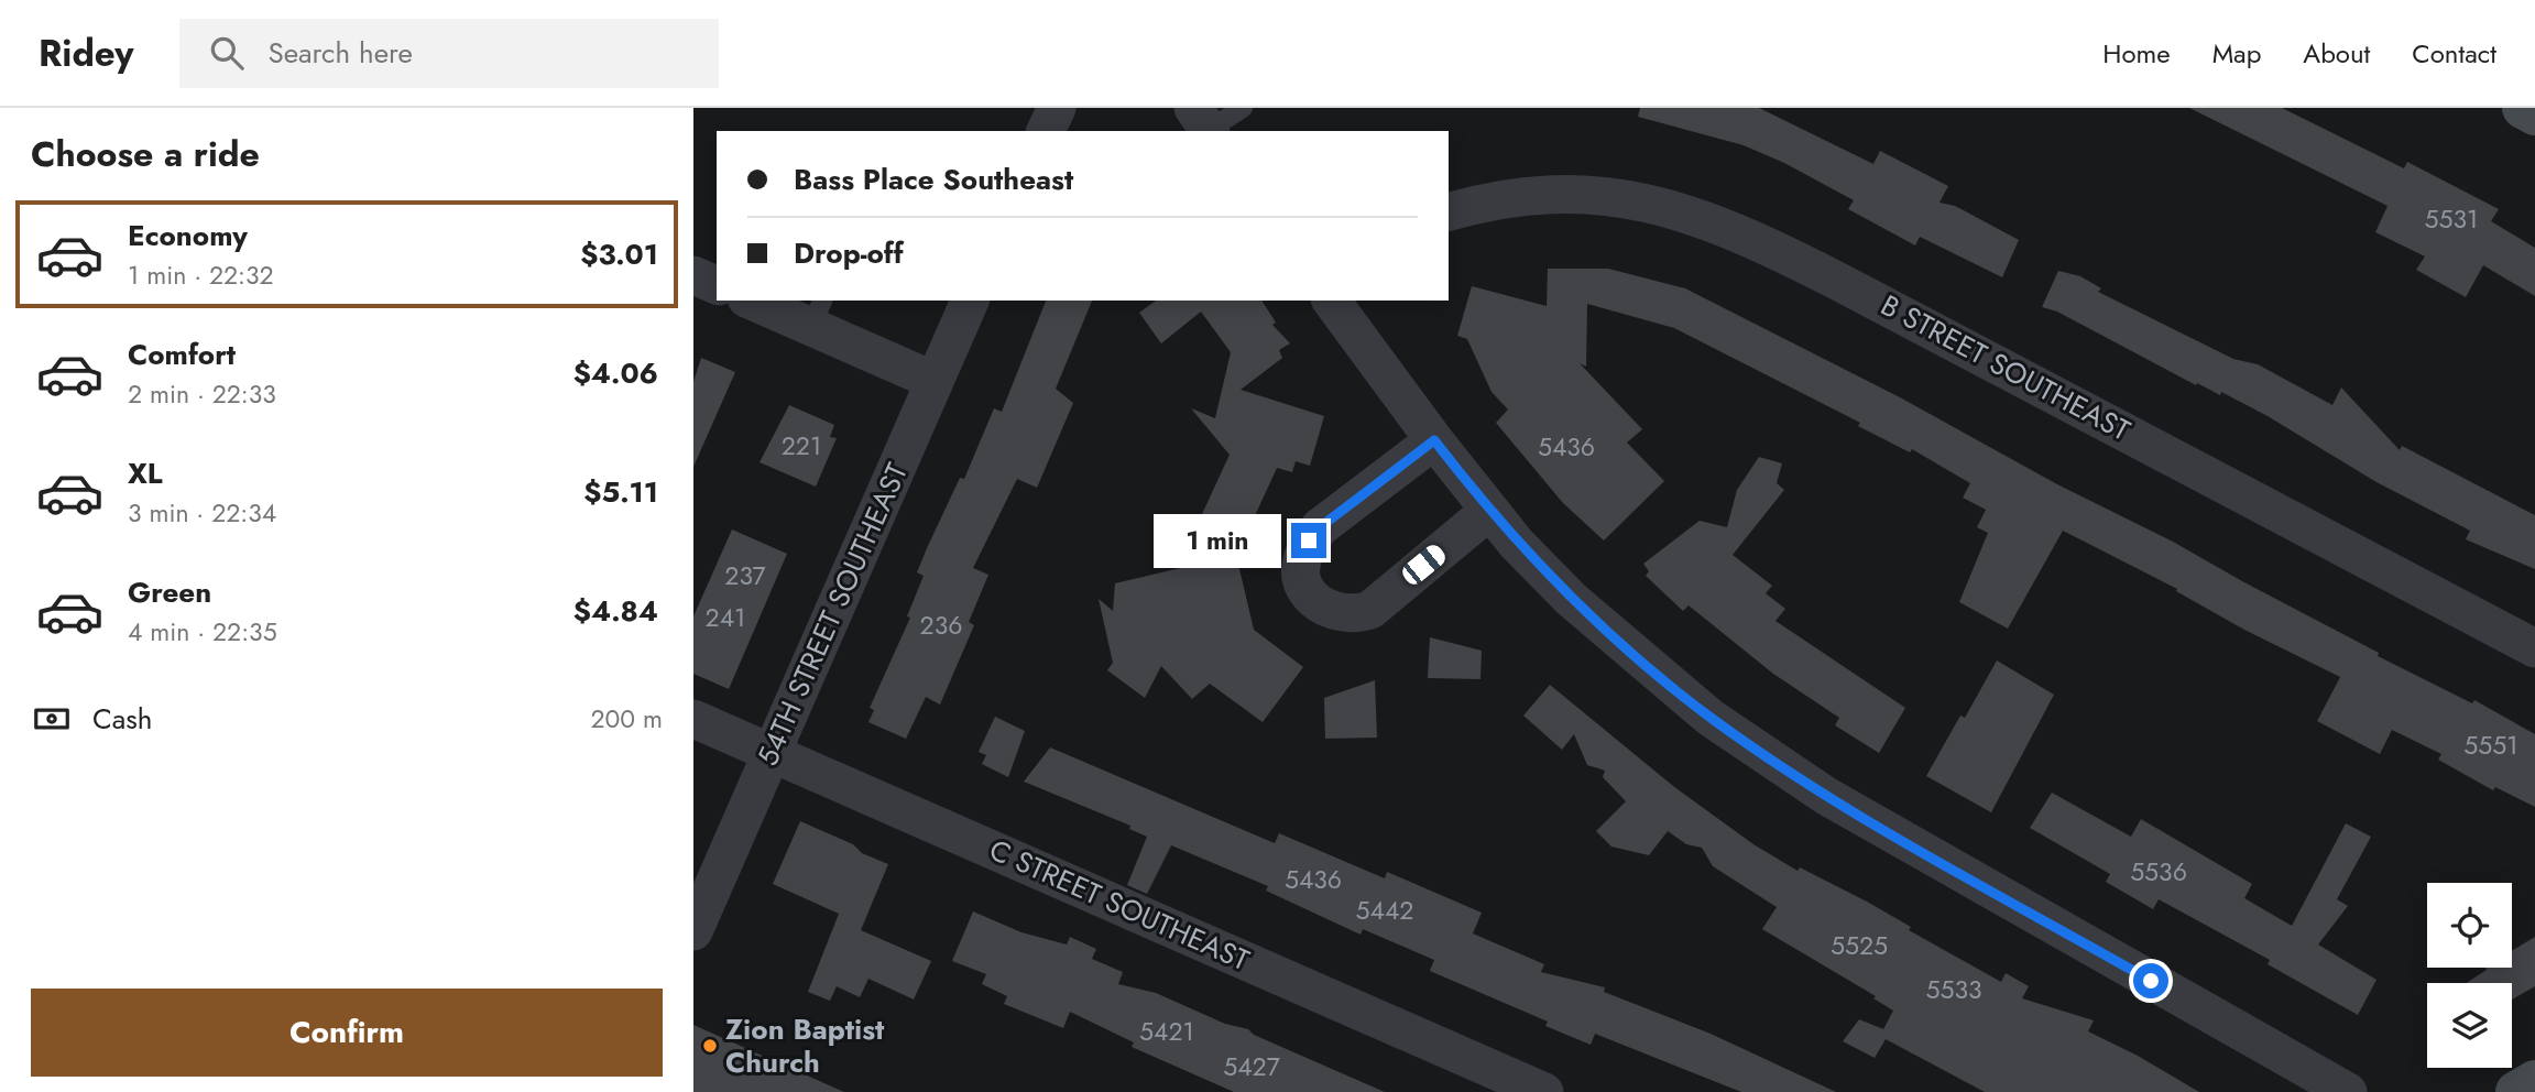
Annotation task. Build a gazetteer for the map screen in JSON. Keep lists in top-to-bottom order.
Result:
{
  "streets": {
    "street": ["B STREET SOUTHEAST", "54TH STREET SOUTHEAST", "C STREET SOUTHEAST"]
  },
  "crossings": [
    ["54TH STREET SOUTHEAST", "C STREET SOUTHEAST"]
  ],
  "places": ["Zion Baptist Church"],
  "house_numbers": [
    "5531",
    "221",
    "5436",
    "237",
    "241",
    "236",
    "5551",
    "5536",
    "5436",
    "5442",
    "5525",
    "5533",
    "5421",
    "5427"
  ],
  "page": {
    "header": "Ridey",
    "search": "Search here",
    "nav": [
      "Home",
      "Map",
      "About",
      "Contact"
    ],
    "heading": "Choose a ride",
    "banner": ["Bass Place Southeast", "Drop-off"],
    "list": [
      {
        "name": "Economy",
        "note": "1 min · 22:32",
        "value": "$3.01"
      },
      {
        "name": "Comfort",
        "note": "2 min · 22:33",
        "value": "$4.06"
      },
      {
        "name": "XL",
        "note": "3 min · 22:34",
        "value": "$5.11"
      },
      {
        "name": "Green",
        "note": "4 min · 22:35",
        "value": "$4.84"
      }
    ],
    "bubble": "1 min",
    "pay": ["Cash", "200 m"],
    "buttons": "Confirm"
  }
}
